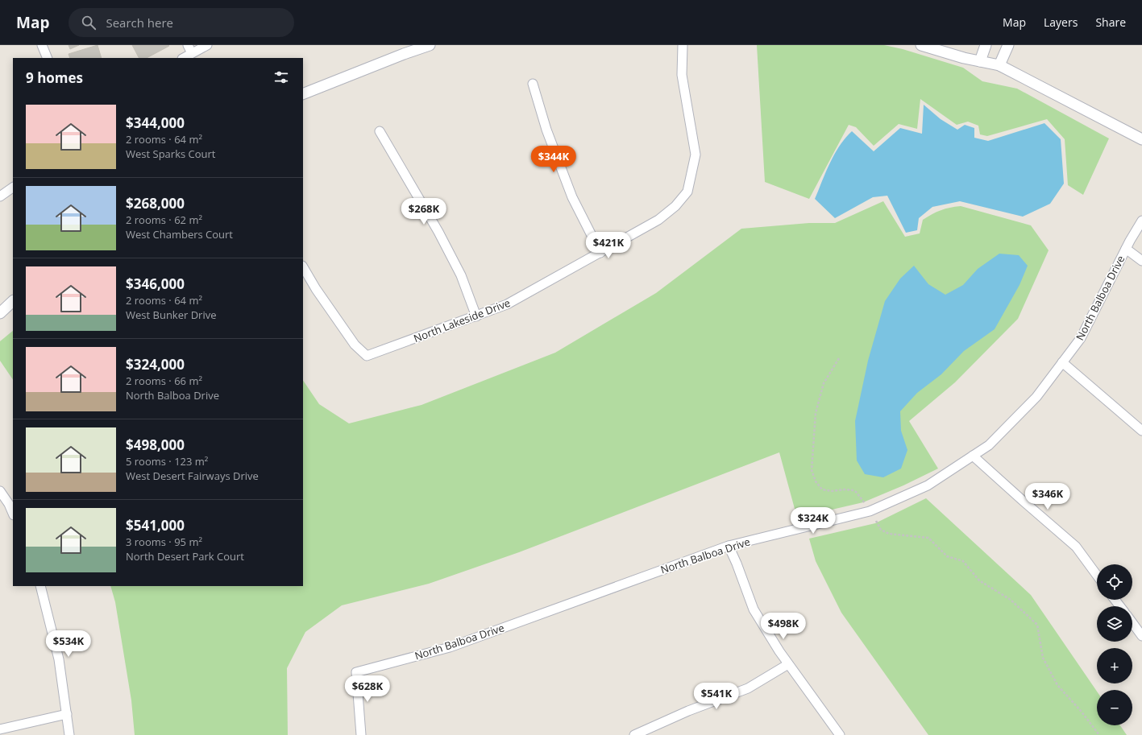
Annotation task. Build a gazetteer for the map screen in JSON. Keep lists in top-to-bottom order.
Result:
{
  "streets": {
    "street": ["North Balboa Drive", "North Lakeside Drive"]
  },
  "page": {
    "header": "Map",
    "search": "Search here",
    "nav": ["Map", "Layers", "Share"],
    "heading": "9 homes",
    "list": [
      {
        "name": "$344,000",
        "note": "2 rooms · 64 m² · West Sparks Court"
      },
      {
        "name": "$268,000",
        "note": "2 rooms · 62 m² · West Chambers Court"
      },
      {
        "name": "$346,000",
        "note": "2 rooms · 64 m² · West Bunker Drive"
      },
      {
        "name": "$324,000",
        "note": "2 rooms · 66 m² · North Balboa Drive"
      },
      {
        "name": "$498,000",
        "note": "5 rooms · 123 m² · West Desert Fairways Drive"
      },
      {
        "name": "$541,000",
        "note": "3 rooms · 95 m² · North Desert Park Court"
      }
    ],
    "price": [
      "$344K",
      "$268K",
      "$421K",
      "$346K",
      "$324K",
      "$498K",
      "$534K",
      "$628K",
      "$541K"
    ],
    "map_buttons": ["+", "−"]
  }
}
